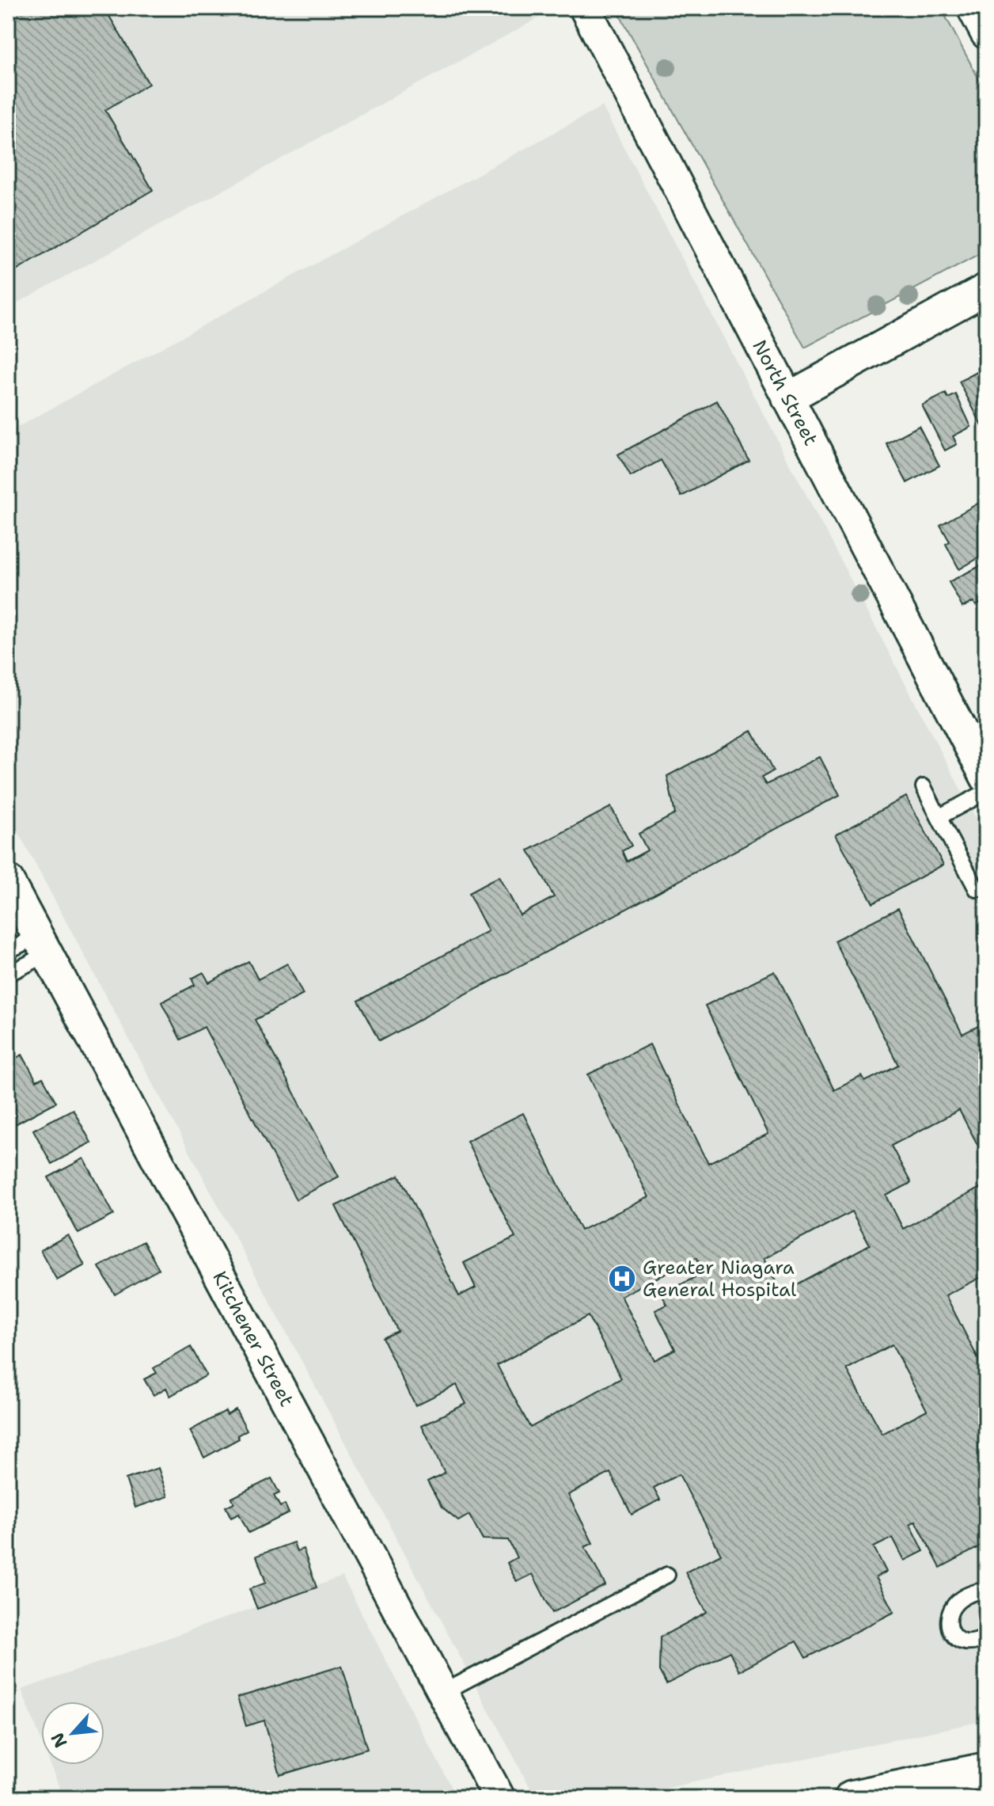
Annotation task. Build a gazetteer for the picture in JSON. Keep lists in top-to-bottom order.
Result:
{
  "streets": {
    "street": ["North Street", "Kitchener Street"]
  },
  "places": {
    "hospital": ["Greater Niagara General Hospital"]
  },
  "north": "bottom left"
}
